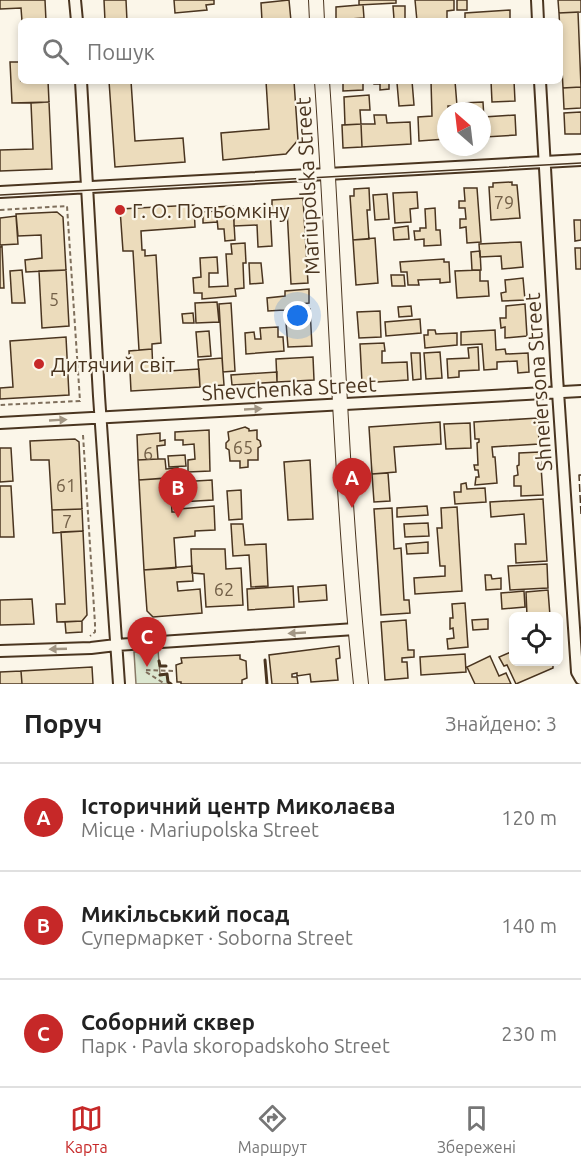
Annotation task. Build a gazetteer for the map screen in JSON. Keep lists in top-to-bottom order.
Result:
{
  "streets": {
    "street": ["Mariupolska Street", "Shneiersona Street", "Shevchenka Street"]
  },
  "crossings": [
    ["Mariupolska Street", "Shevchenka Street"],
    ["Shneiersona Street", "Shevchenka Street"]
  ],
  "one_way": ["Shevchenka Street"],
  "places": ["Г. О. Потьомкіну", "Дитячий світ"],
  "house_numbers": [
    "79",
    "5",
    "65",
    "6",
    "61",
    "7",
    "62"
  ],
  "north": "top left",
  "page": {
    "search": "Пошук",
    "pins": ["A", "B", "C"],
    "heading": ["Поруч", "Знайдено: 3"],
    "list": [
      {
        "mark": "A",
        "name": "Історичний центр Миколаєва",
        "note": "Місце · Mariupolska Street",
        "value": "120 m"
      },
      {
        "mark": "B",
        "name": "Микільський посад",
        "note": "Супермаркет · Soborna Street",
        "value": "140 m"
      },
      {
        "mark": "C",
        "name": "Соборний сквер",
        "note": "Парк · Pavla skoropadskoho Street",
        "value": "230 m"
      }
    ],
    "nav": ["Карта", "Маршрут", "Збережені"]
  }
}
